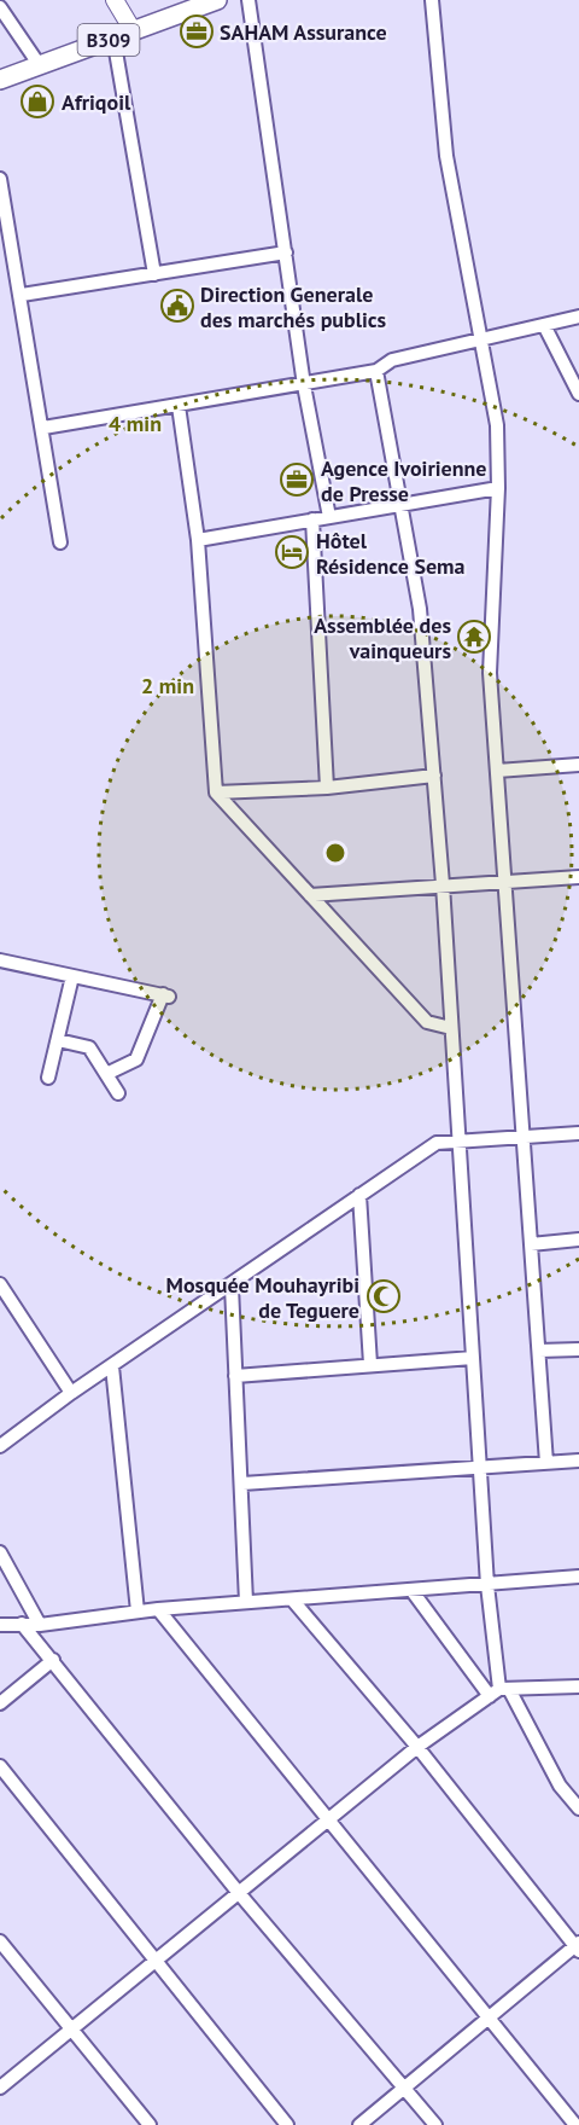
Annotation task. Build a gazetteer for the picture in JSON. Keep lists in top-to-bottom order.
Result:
{
  "streets": {
    "main road": ["B309"]
  },
  "places": {
    "office": ["SAHAM Assurance", "Agence Ivoirienne de Presse"],
    "shop": ["Afriqoil"],
    "public building": ["Direction Generale des marchés publics"],
    "hotel": ["Hôtel Résidence Sema"],
    "temple": ["Assemblée des vainqueurs"],
    "mosque": ["Mosquée Mouhayribi de Teguere"]
  },
  "rings": ["4 min", "2 min"]
}
